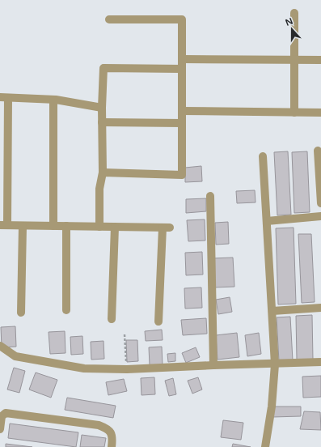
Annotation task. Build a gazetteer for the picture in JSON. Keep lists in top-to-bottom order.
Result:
{
  "north": "top"
}
